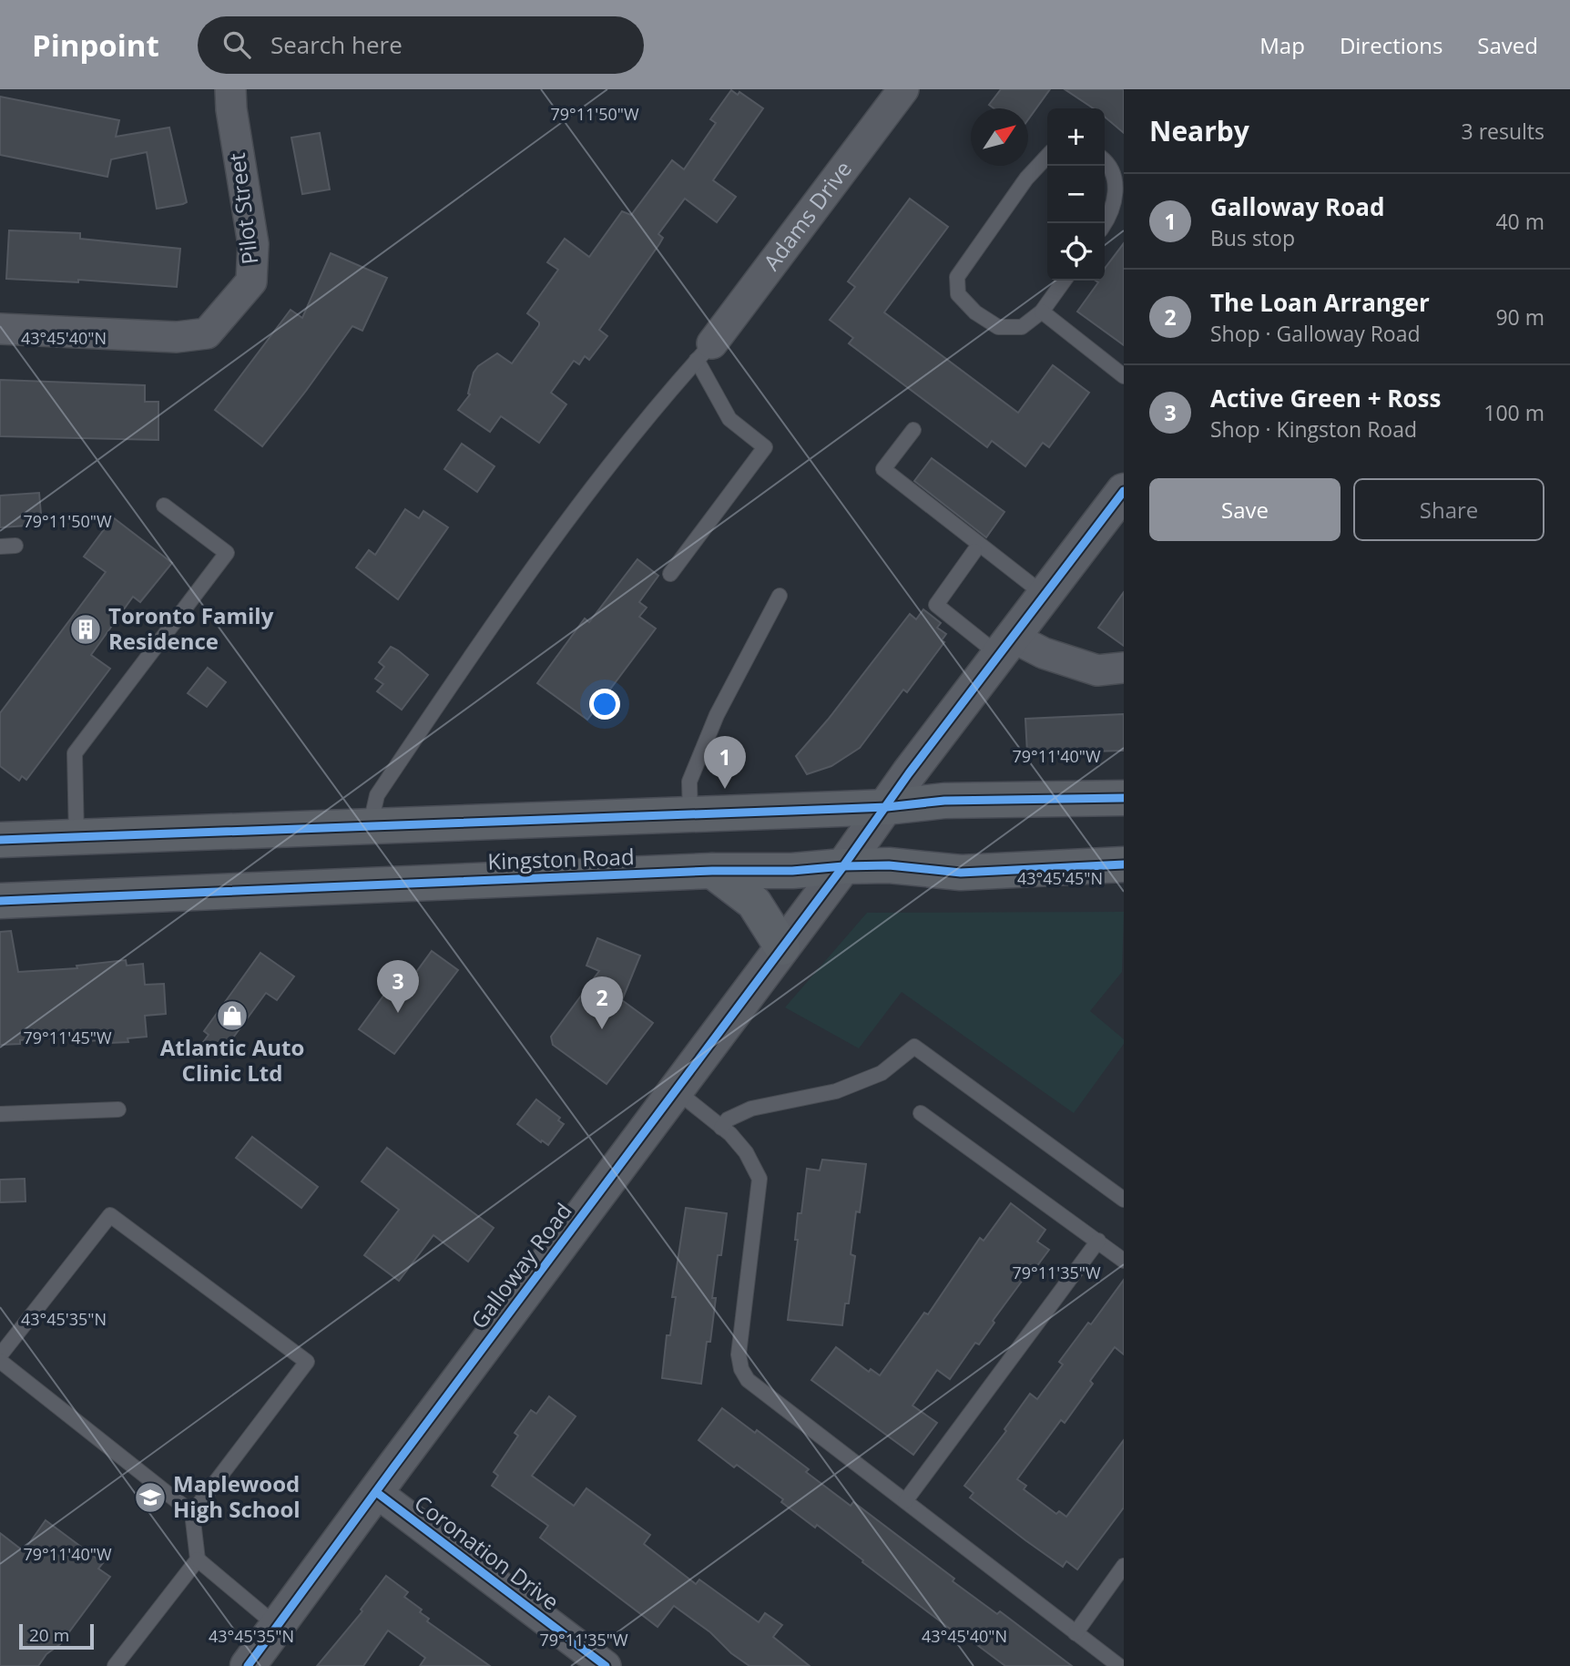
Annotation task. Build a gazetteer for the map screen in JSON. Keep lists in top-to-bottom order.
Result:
{
  "streets": {
    "main road": ["Kingston Road"],
    "street": [
      "Pilot Street",
      "Adams Drive",
      "Galloway Road",
      "Coronation Drive"
    ]
  },
  "crossings": [
    ["Kingston Road", "Galloway Road"],
    ["Galloway Road", "Coronation Drive"]
  ],
  "places": {
    "building": ["Toronto Family Residence"],
    "shop": ["Atlantic Auto Clinic Ltd"],
    "school or university": ["Maplewood High School"]
  },
  "scale_bar": "20 m",
  "north": "top right",
  "page": {
    "header": "Pinpoint",
    "search": "Search here",
    "nav": ["Map", "Directions", "Saved"],
    "heading": ["Nearby", "3 results"],
    "map_buttons": ["+", "−"],
    "list": [
      {
        "mark": "1",
        "name": "Galloway Road",
        "note": "Bus stop",
        "value": "40 m"
      },
      {
        "mark": "2",
        "name": "The Loan Arranger",
        "note": "Shop · Galloway Road",
        "value": "90 m"
      },
      {
        "mark": "3",
        "name": "Active Green + Ross",
        "note": "Shop · Kingston Road",
        "value": "100 m"
      }
    ],
    "buttons": ["Save", "Share"],
    "pins": ["1", "3", "2"],
    "scale": "20 m"
  },
  "coordinates": [
    "79°11'50\"W",
    "43°45'40\"N",
    "79°11'40\"W",
    "43°45'45\"N",
    "79°11'45\"W",
    "79°11'35\"W",
    "43°45'35\"N"
  ]
}
